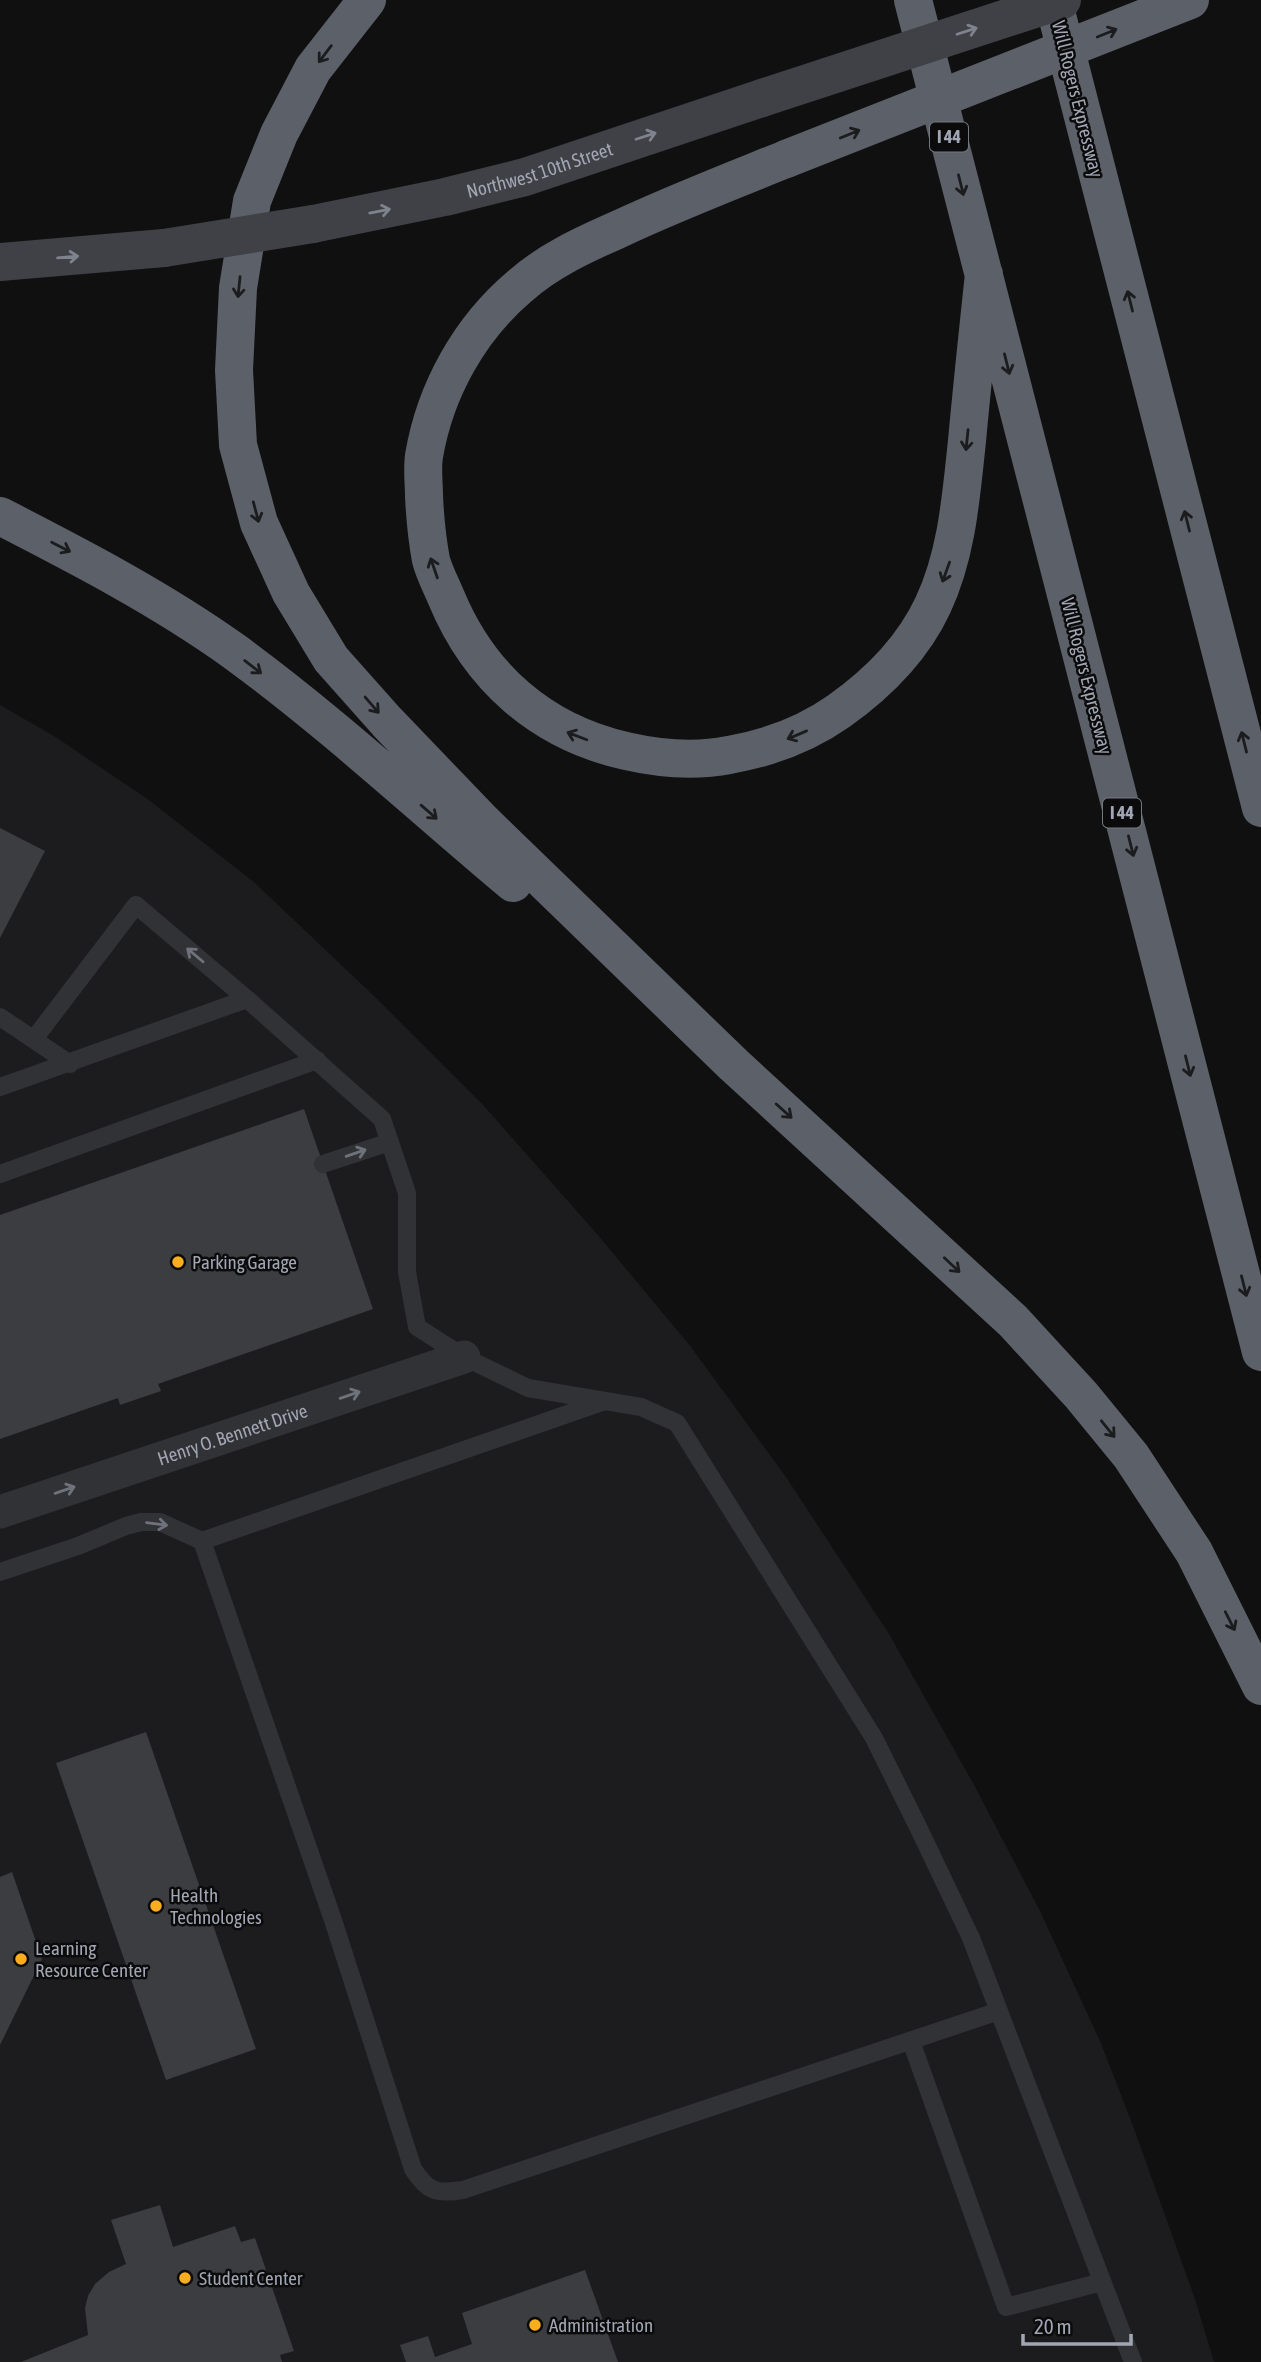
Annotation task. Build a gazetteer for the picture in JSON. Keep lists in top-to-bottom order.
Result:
{
  "streets": {
    "highway": ["Will Rogers Expressway", "I 44"],
    "main road": ["Northwest 10th Street"],
    "street": ["Henry O. Bennett Drive"]
  },
  "one_way": ["Northwest 10th Street", "Henry O. Bennett Drive"],
  "places": [
    "Parking Garage",
    "Health Technologies",
    "Learning Resource Center",
    "Student Center",
    "Administration"
  ],
  "scale_bar": "20 m"
}
